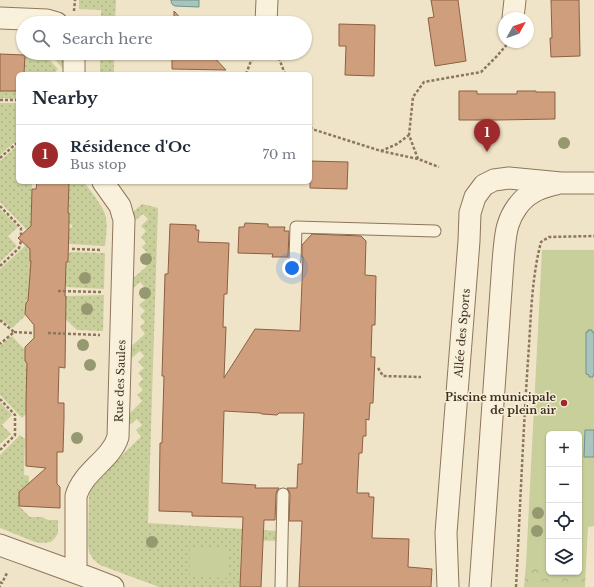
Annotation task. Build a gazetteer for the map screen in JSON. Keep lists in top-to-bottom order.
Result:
{
  "streets": {
    "street": ["Allée des Sports", "Rue des Saules"]
  },
  "places": ["Piscine municipale de plein air"],
  "north": "top right",
  "page": {
    "search": "Search here",
    "heading": "Nearby",
    "pins": "1",
    "list": [
      {
        "mark": "1",
        "name": "Résidence d'Oc",
        "note": "Bus stop",
        "value": "70 m"
      }
    ],
    "map_buttons": ["+", "−"]
  }
}
